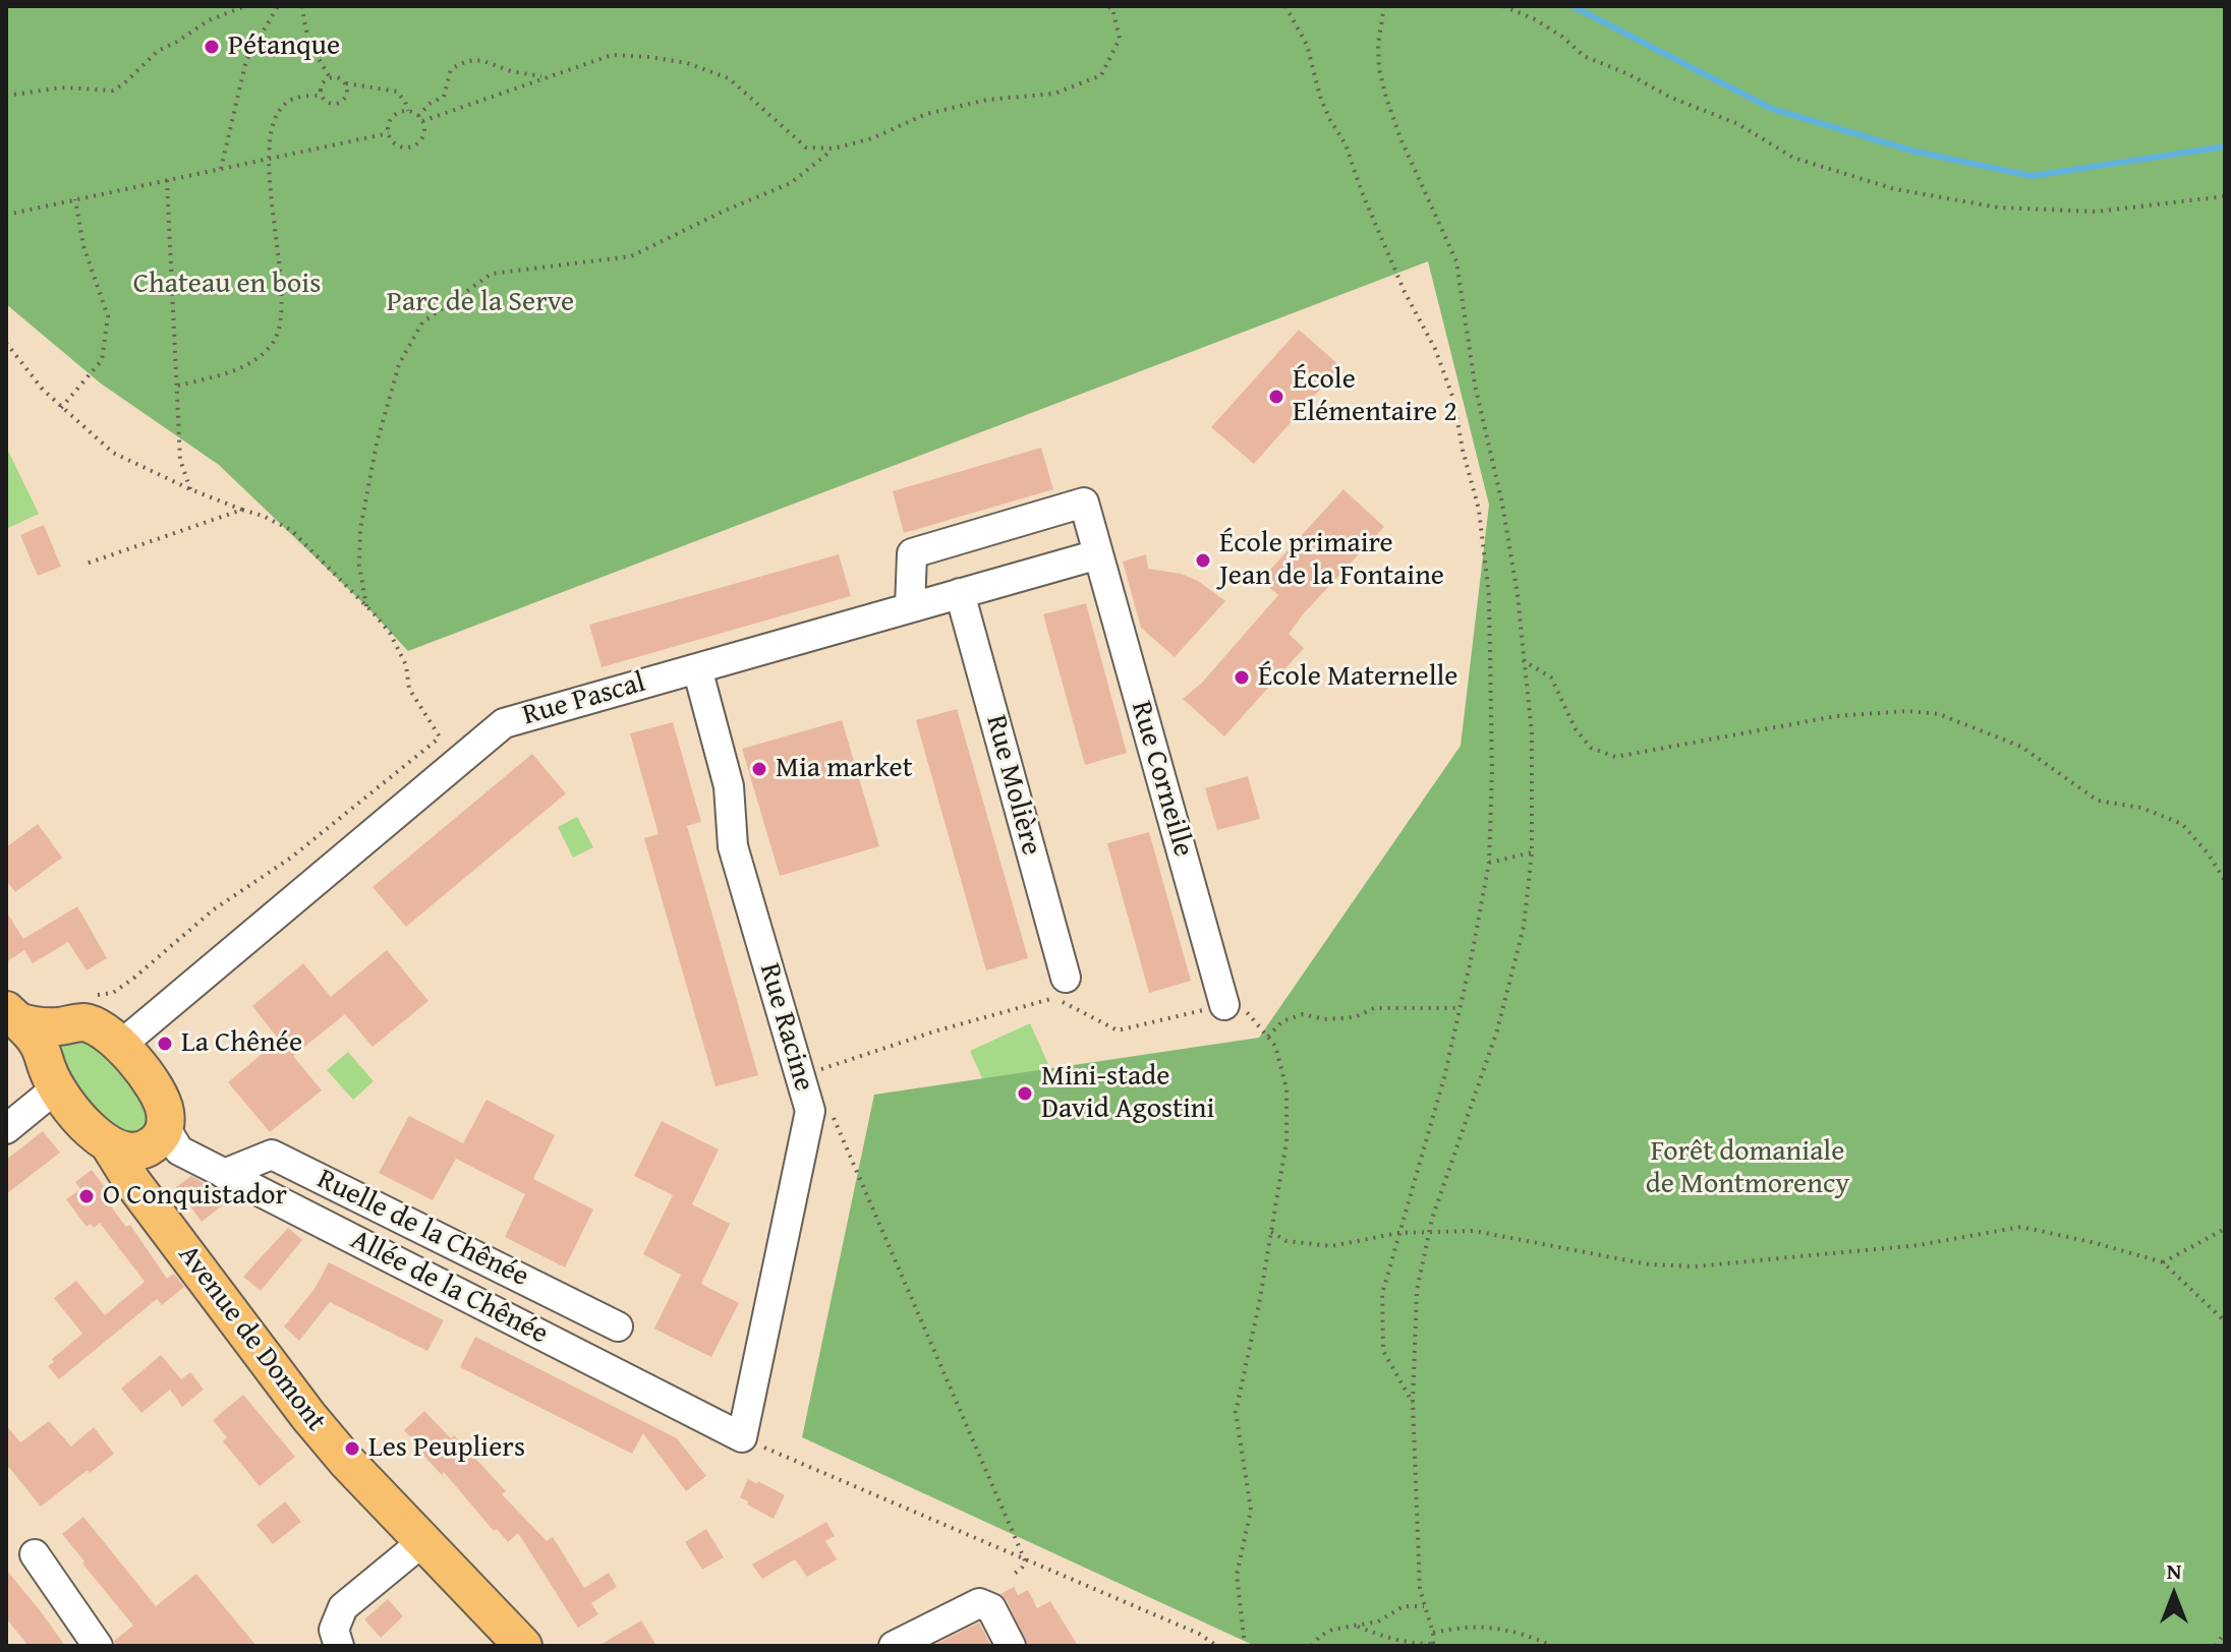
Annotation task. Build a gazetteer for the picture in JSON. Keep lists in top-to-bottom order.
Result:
{
  "streets": {
    "main road": ["Avenue de Domont"],
    "street": [
      "Rue Pascal",
      "Rue Corneille",
      "Rue Molière",
      "Rue Racine",
      "Ruelle de la Chênée",
      "Allée de la Chênée"
    ]
  },
  "crossings": [
    ["Rue Pascal", "Rue Corneille"],
    ["Rue Pascal", "Rue Molière"],
    ["Rue Pascal", "Rue Racine"],
    ["Rue Racine", "Allée de la Chênée"],
    ["Ruelle de la Chênée", "Allée de la Chênée"]
  ],
  "parks": ["Chateau en bois", "Parc de la Serve", "Forêt domaniale de Montmorency"],
  "places": [
    "Pétanque",
    "École Elémentaire 2",
    "École primaire Jean de la Fontaine",
    "École Maternelle",
    "Mia market",
    "La Chênée",
    "Mini-stade David Agostini",
    "O Conquistador",
    "Les Peupliers"
  ],
  "north": "top"
}
